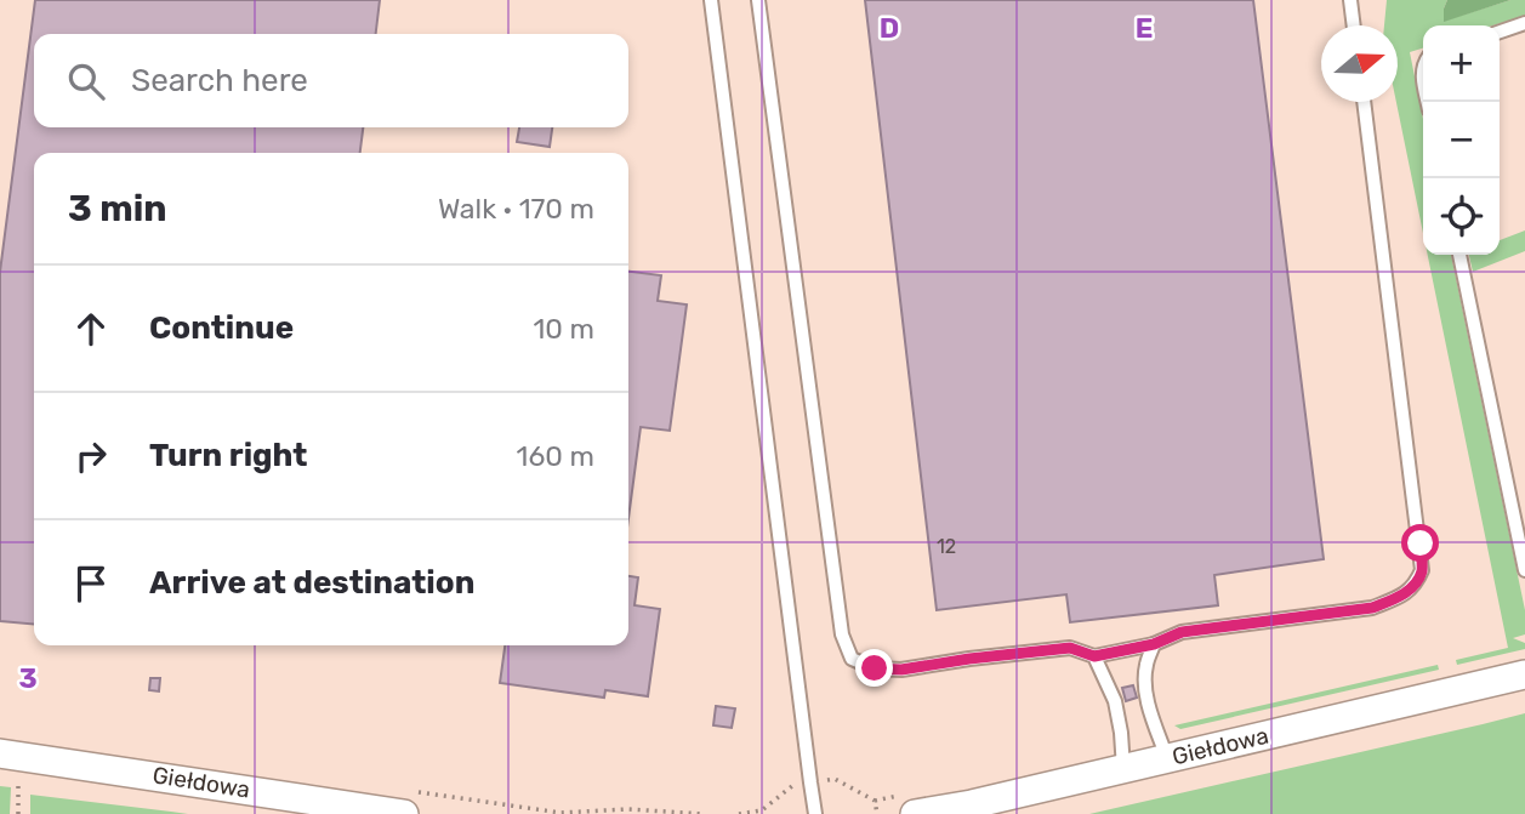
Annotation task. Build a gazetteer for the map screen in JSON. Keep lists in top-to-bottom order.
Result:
{
  "streets": {
    "street": ["Giełdowa"]
  },
  "house_numbers": ["12"],
  "north": "right",
  "page": {
    "map_buttons": ["+", "−"],
    "search": "Search here",
    "heading": ["3 min", "Walk · 170 m"],
    "list": [
      ["Continue", "10 m"],
      ["Turn right", "160 m"],
      "Arrive at destination"
    ]
  },
  "grid": {
    "columns": ["D", "E"],
    "rows": ["3"]
  }
}
